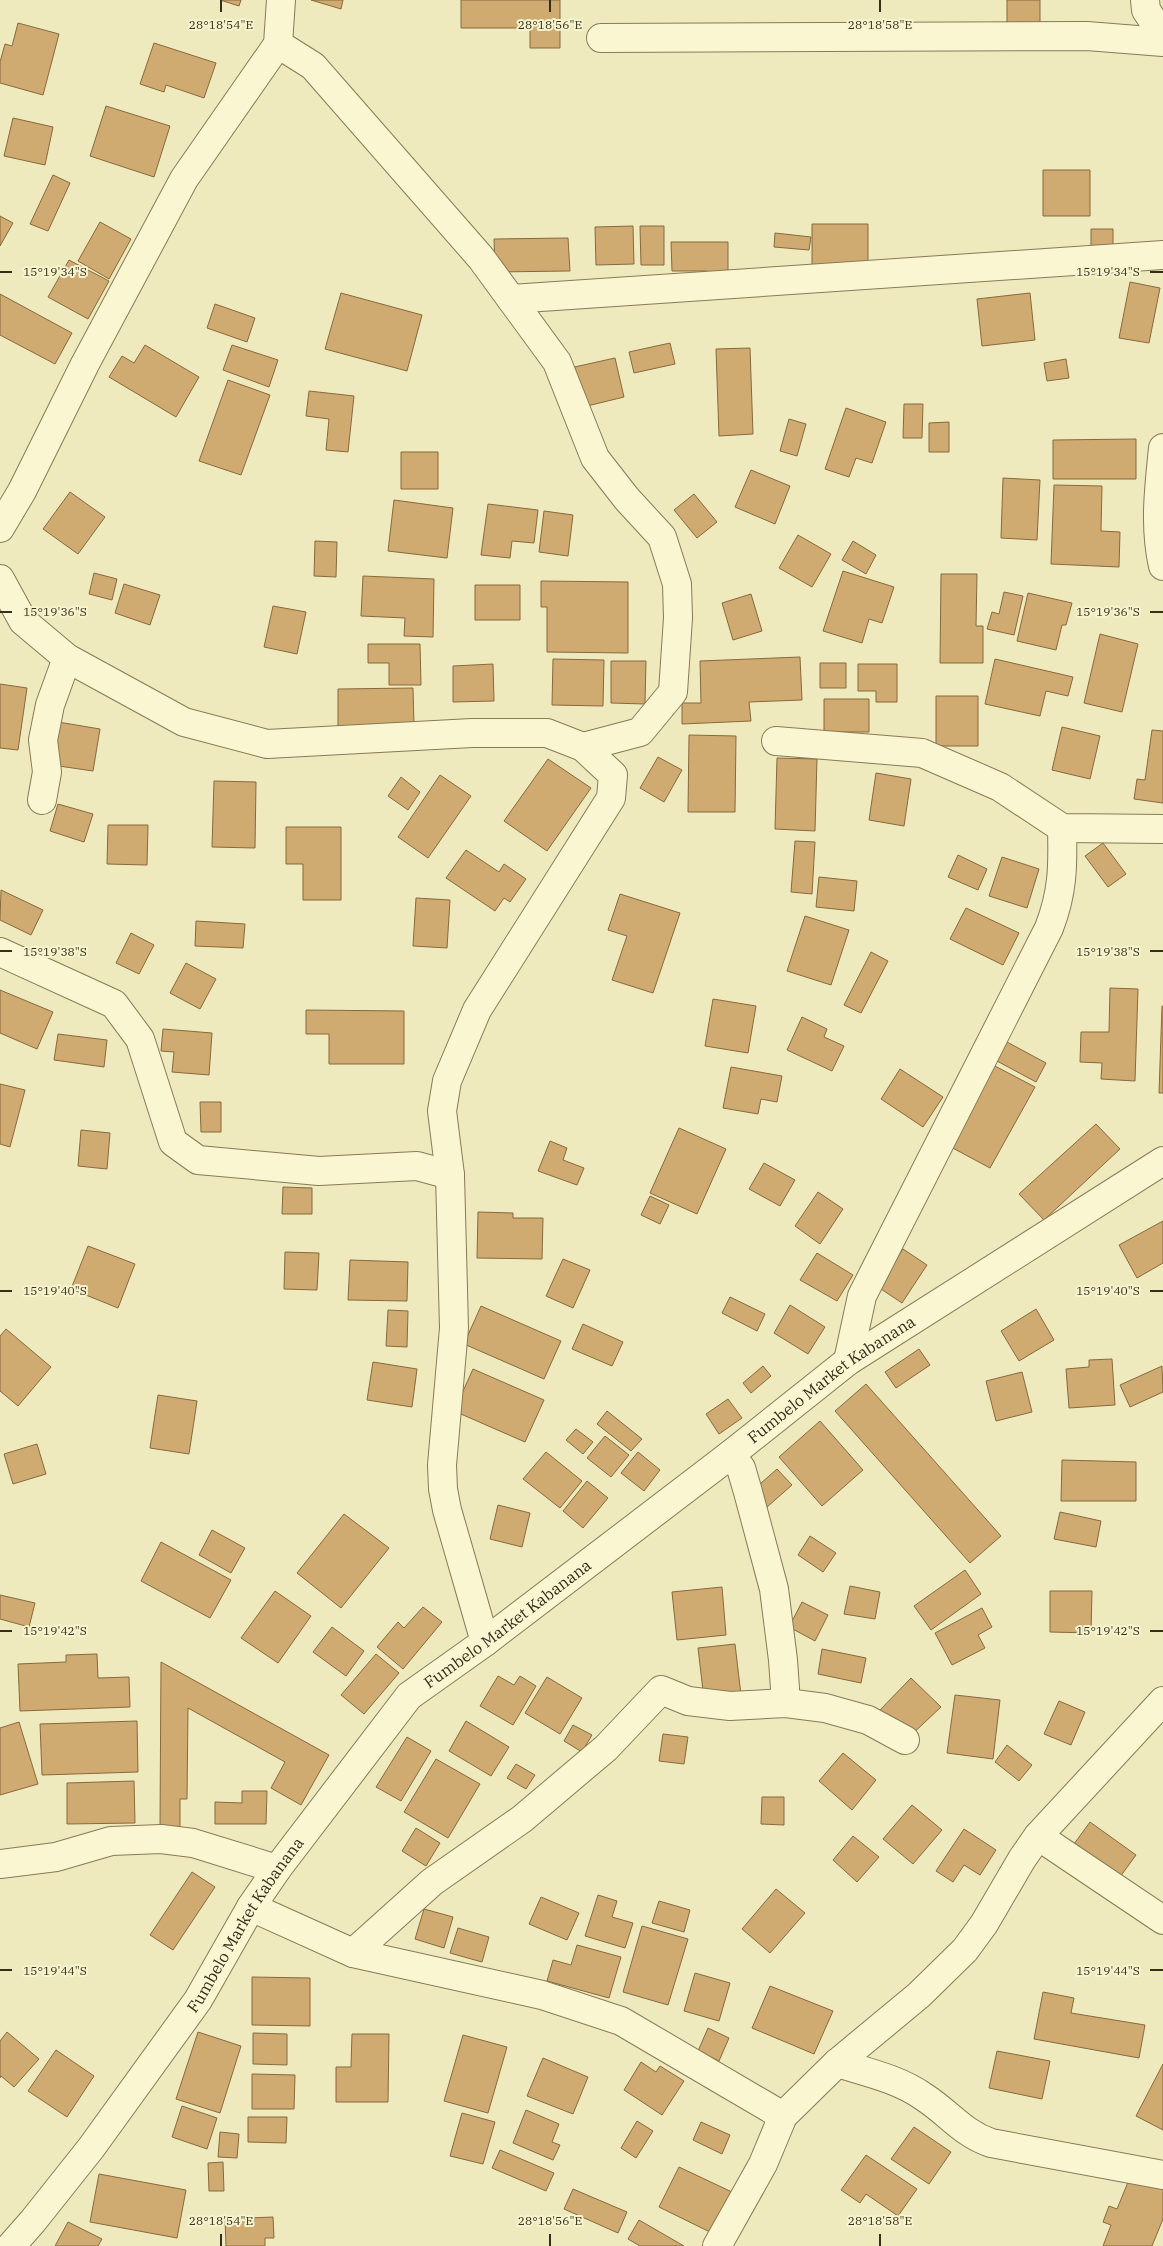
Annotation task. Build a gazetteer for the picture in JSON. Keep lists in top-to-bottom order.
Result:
{
  "streets": {
    "street": ["Fumbelo Market Kabanana"]
  },
  "coordinates": [
    "28°18'54\"E",
    "28°18'56\"E",
    "28°18'58\"E",
    "15°19'34\"S",
    "15°19'36\"S",
    "15°19'38\"S",
    "15°19'40\"S",
    "15°19'42\"S",
    "15°19'44\"S"
  ]
}
